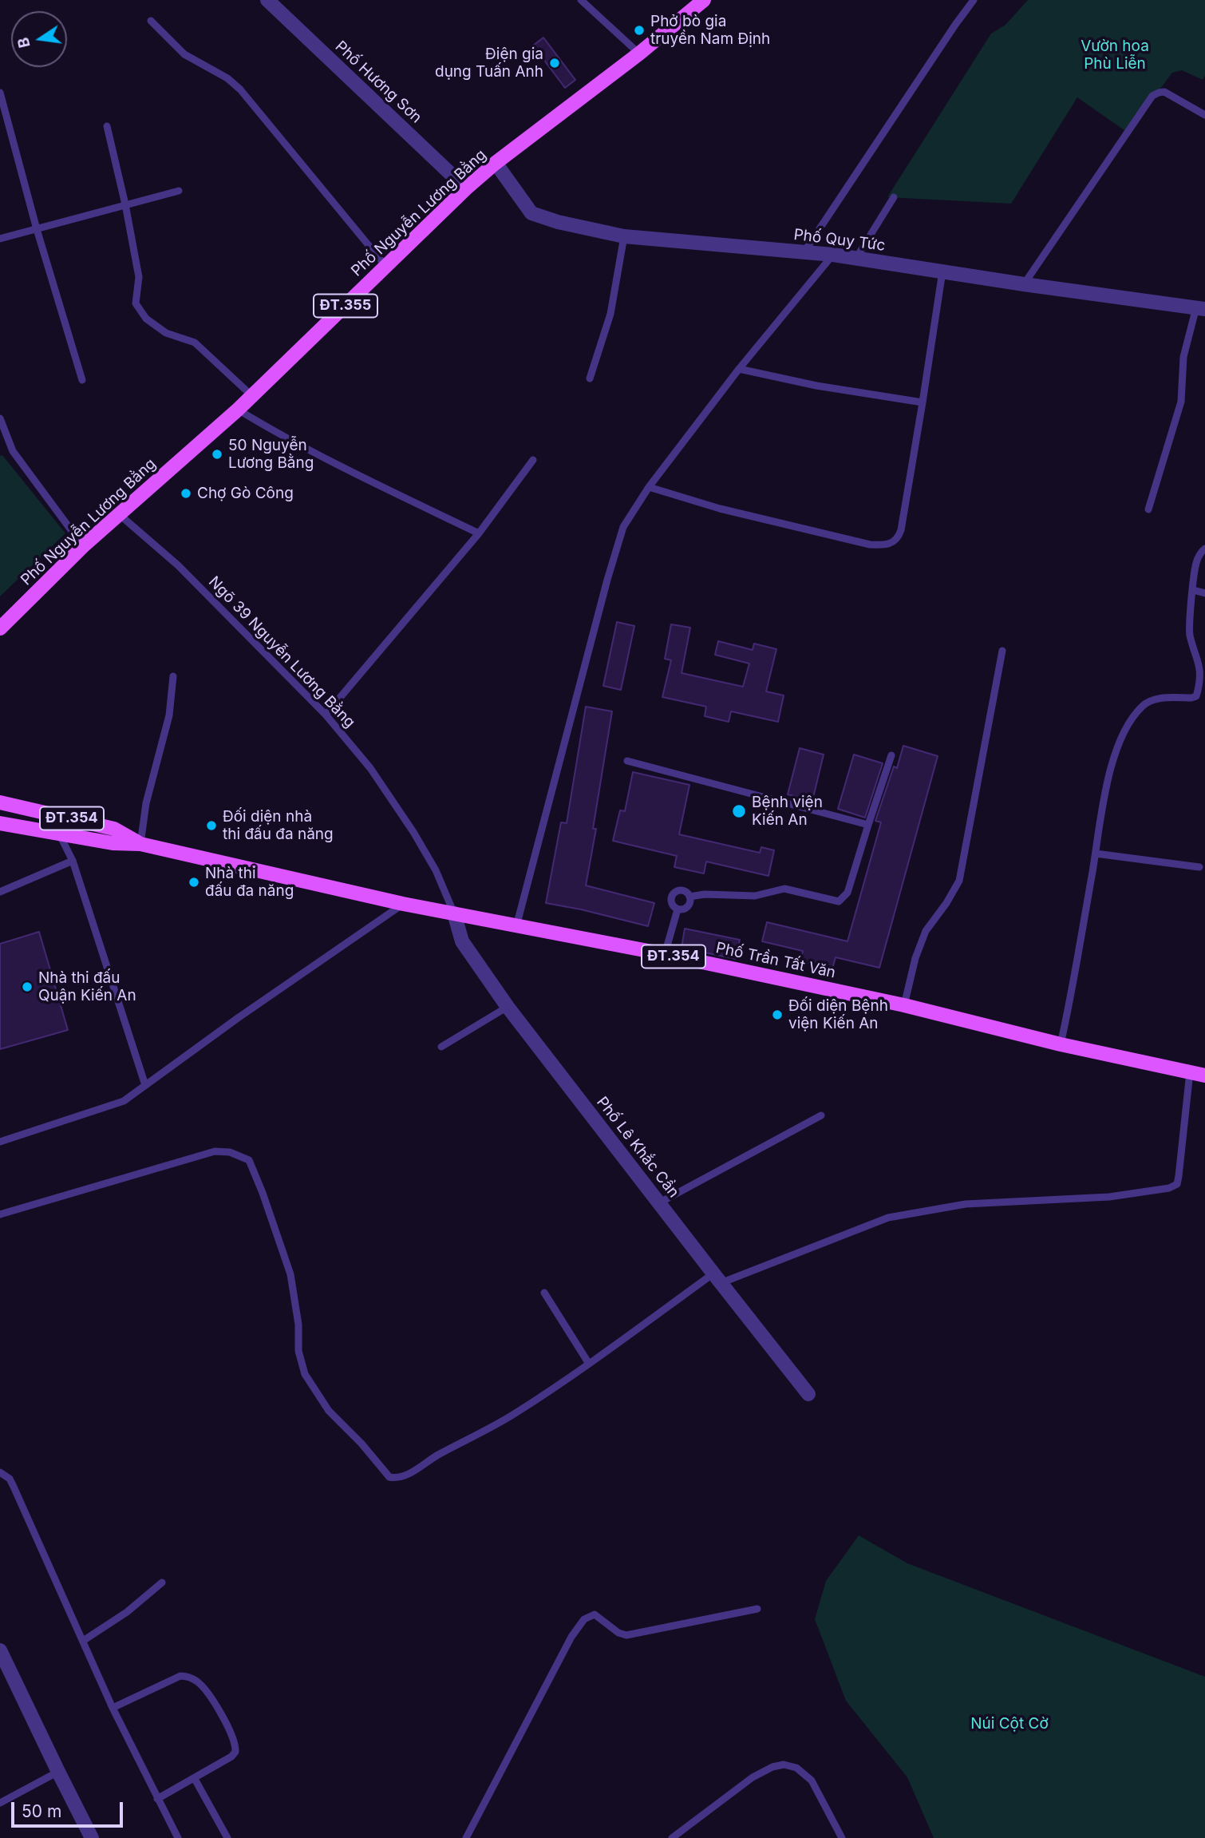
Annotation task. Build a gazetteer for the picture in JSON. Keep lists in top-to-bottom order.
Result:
{
  "streets": {
    "main road": [
      "Phố Nguyễn Lương Bằng",
      "ĐT.355",
      "ĐT.354",
      "Phố Trần Tất Văn"
    ],
    "street": ["Phố Hương Sơn", "Phố Quy Tức", "Phố Lê Khắc Cần"],
    "lane": ["Ngõ 39 Nguyễn Lương Bằng"]
  },
  "crossings": [
    ["Phố Hương Sơn", "Phố Nguyễn Lương Bằng"],
    ["Phố Nguyễn Lương Bằng", "Phố Quy Tức"],
    ["Phố Nguyễn Lương Bằng", "Ngõ 39 Nguyễn Lương Bằng"],
    ["Ngõ 39 Nguyễn Lương Bằng", "Phố Trần Tất Văn"],
    ["Ngõ 39 Nguyễn Lương Bằng", "Phố Lê Khắc Cần"],
    ["Phố Trần Tất Văn", "Phố Lê Khắc Cần"]
  ],
  "parks": ["Vườn hoa Phù Liễn", "Núi Cột Cờ"],
  "places": [
    "Phở bò gia truyền Nam Định",
    "Điện gia dụng Tuấn Anh",
    "50 Nguyễn Lương Bằng",
    "Chợ Gò Công",
    "Bệnh viện Kiến An",
    "Đối diện nhà thi đấu đa năng",
    "Nhà thi đấu đa năng",
    "Nhà thi đấu Quận Kiến An",
    "Đối diện Bệnh viện Kiến An"
  ],
  "scale_bar": "50 m",
  "north": "left"
}
